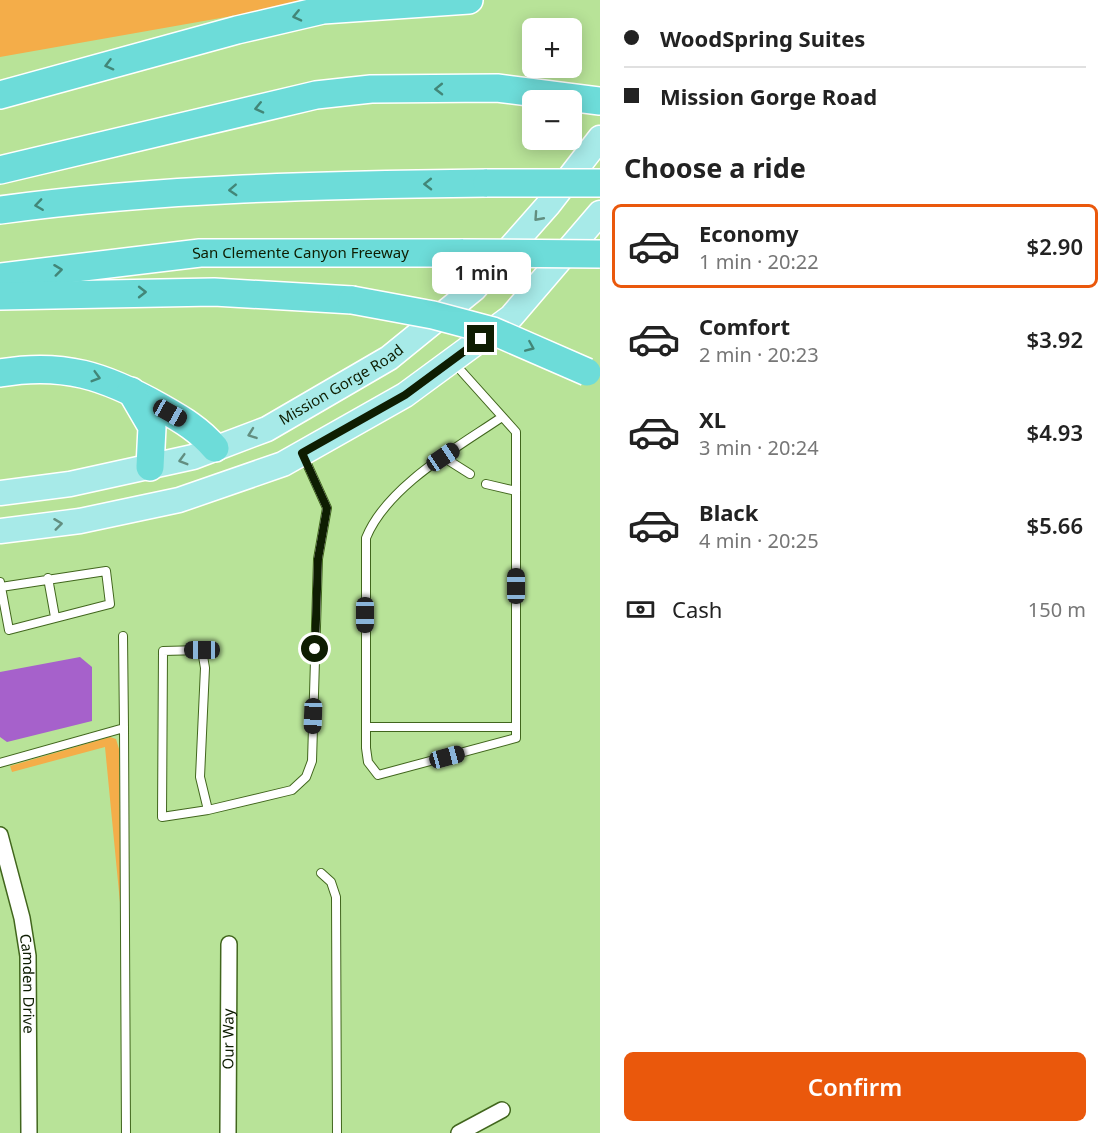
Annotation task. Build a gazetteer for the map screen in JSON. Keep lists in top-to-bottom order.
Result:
{
  "streets": {
    "highway": ["San Clemente Canyon Freeway"],
    "main road": ["Mission Gorge Road"],
    "street": ["Camden Drive", "Our Way"]
  },
  "page": {
    "banner": ["WoodSpring Suites", "Mission Gorge Road"],
    "map_buttons": ["+", "−"],
    "heading": "Choose a ride",
    "list": [
      {
        "name": "Economy",
        "note": "1 min · 20:22",
        "value": "$2.90"
      },
      {
        "name": "Comfort",
        "note": "2 min · 20:23",
        "value": "$3.92"
      },
      {
        "name": "XL",
        "note": "3 min · 20:24",
        "value": "$4.93"
      },
      {
        "name": "Black",
        "note": "4 min · 20:25",
        "value": "$5.66"
      }
    ],
    "bubble": "1 min",
    "pay": ["Cash", "150 m"],
    "buttons": "Confirm"
  }
}
